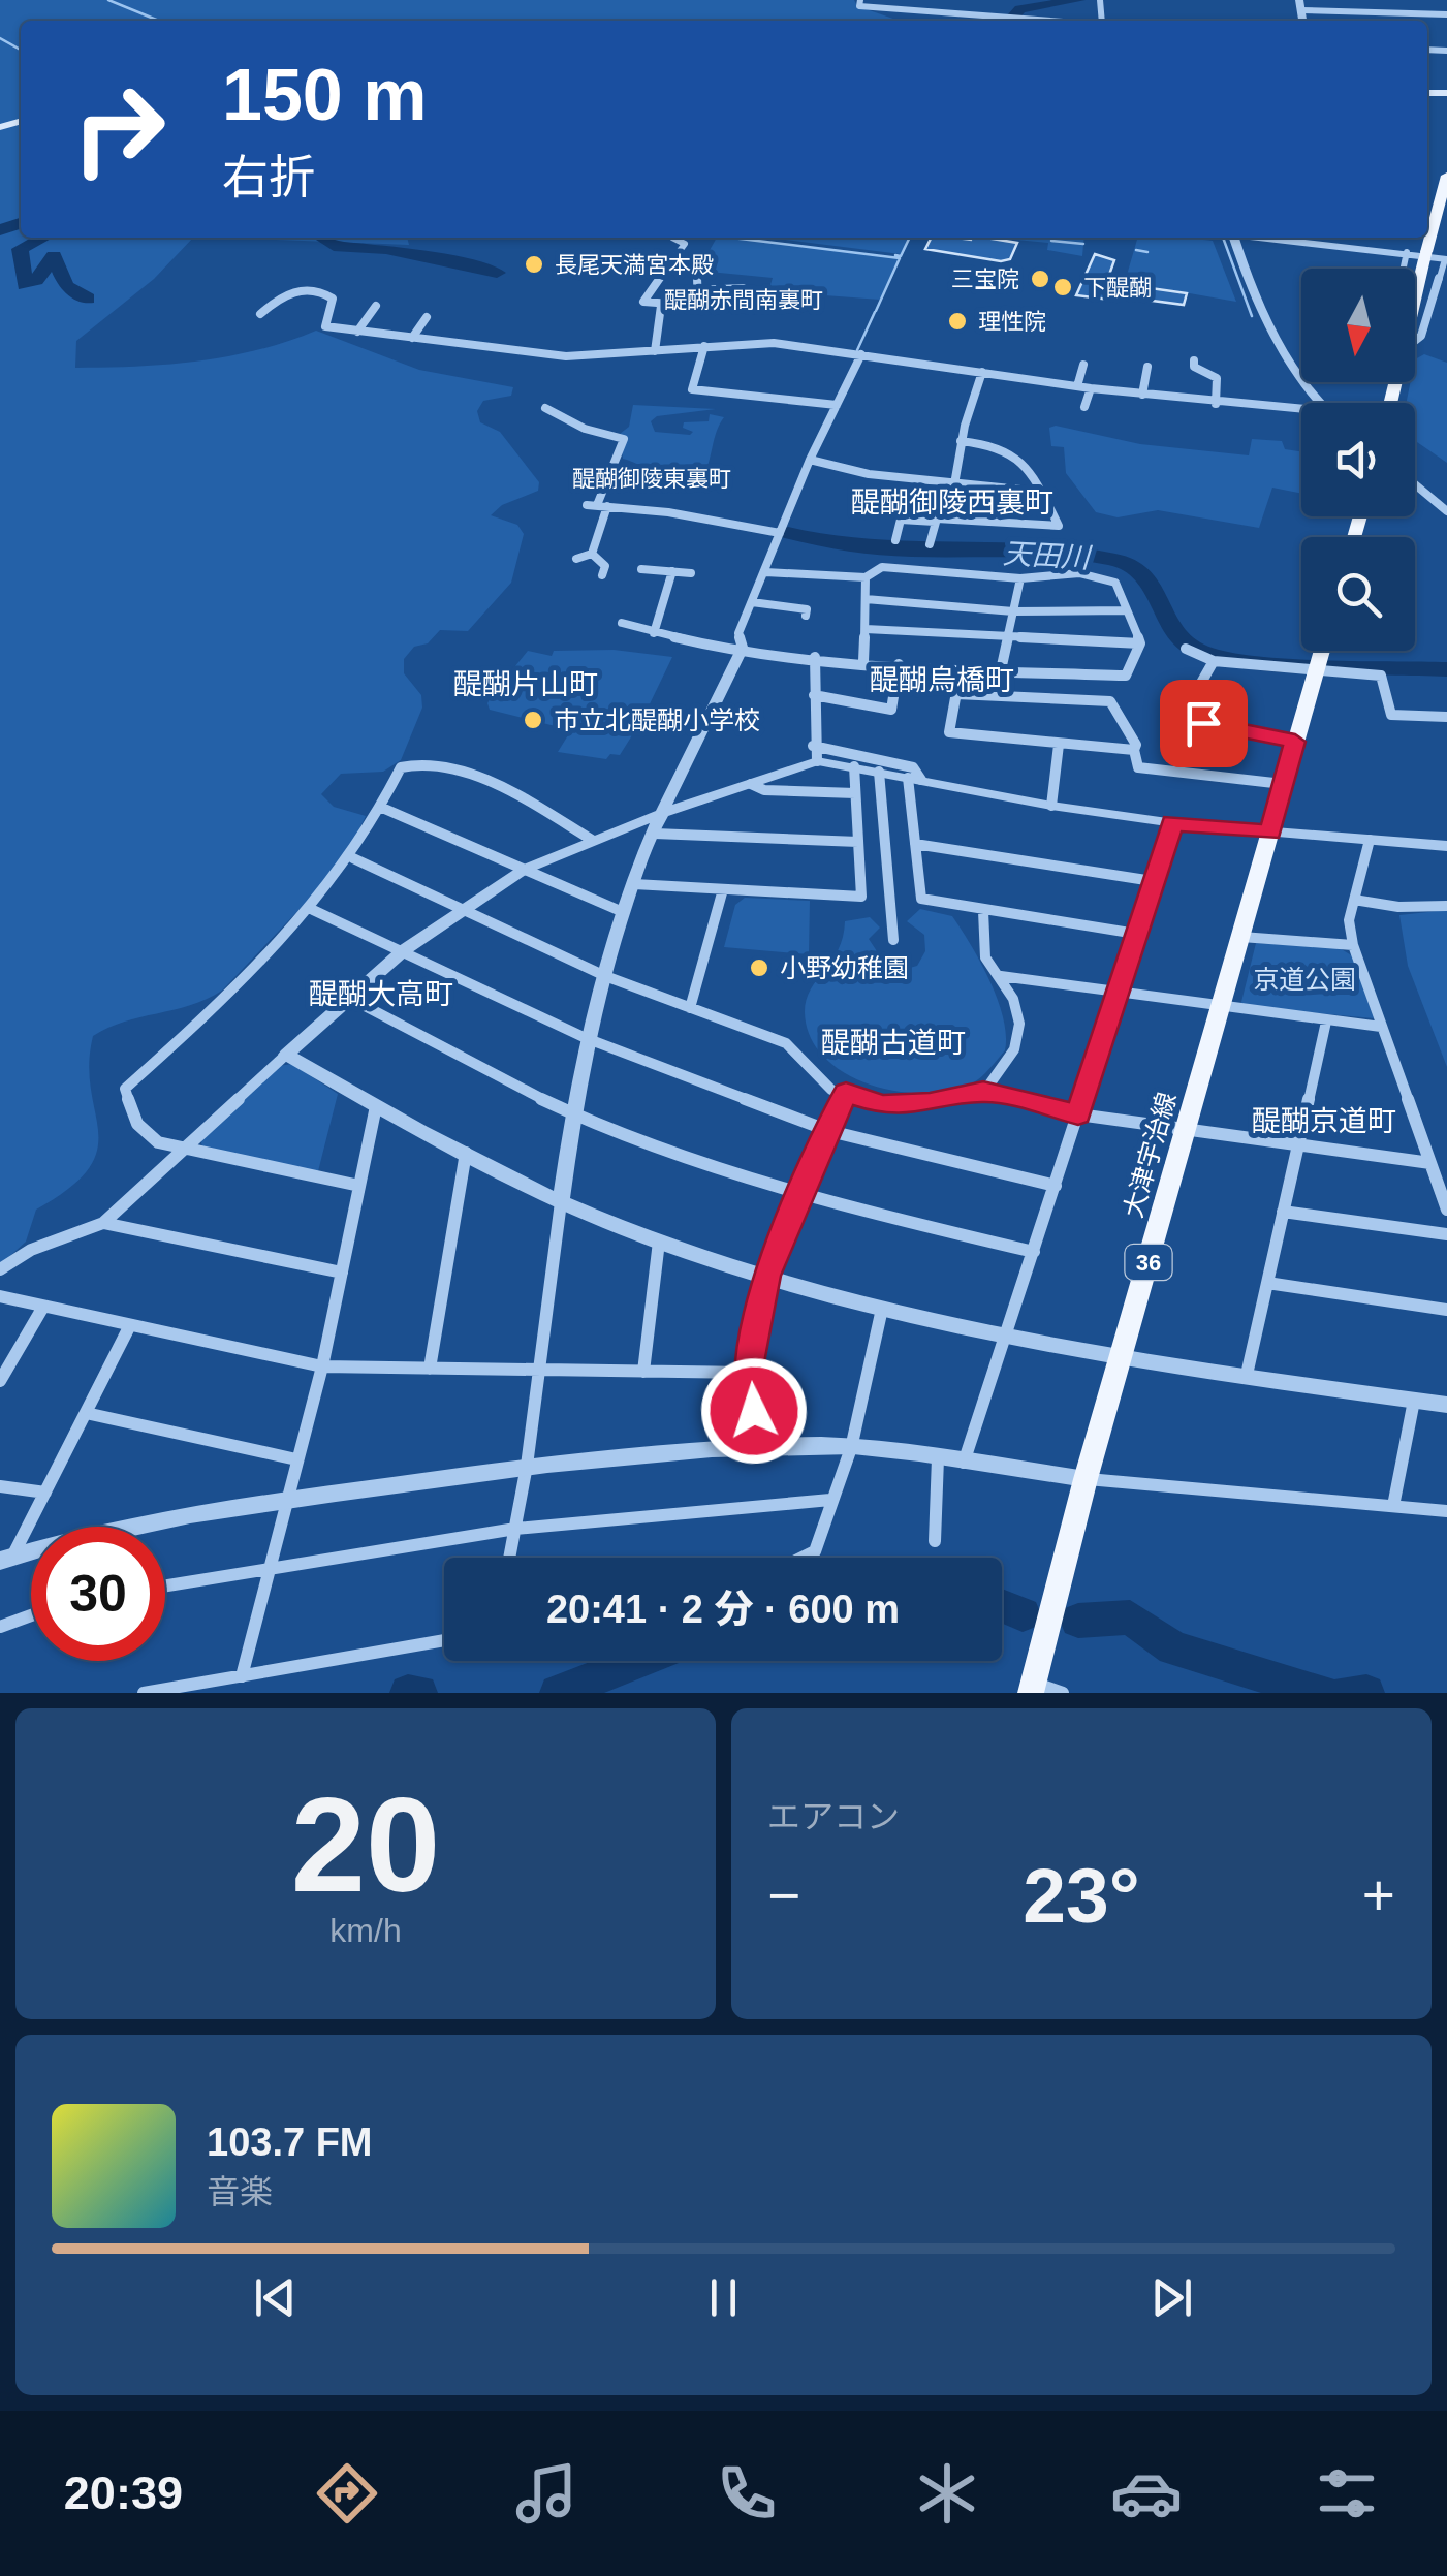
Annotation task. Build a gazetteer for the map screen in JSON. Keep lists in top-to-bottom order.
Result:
{
  "streets": {
    "main road": ["大津宇治線", "36"]
  },
  "districts": [
    "醍醐赤間南裏町",
    "醍醐御陵東裏町",
    "醍醐御陵西裏町",
    "醍醐烏橋町",
    "醍醐片山町",
    "醍醐大高町",
    "醍醐古道町",
    "醍醐京道町"
  ],
  "water": ["天田川"],
  "parks": ["京道公園"],
  "places": [
    "長尾天満宮本殿",
    "三宝院",
    "下醍醐",
    "理性院",
    "市立北醍醐小学校",
    "小野幼稚園"
  ],
  "north": "bottom",
  "page": {
    "turn": ["150 m", "右折"],
    "limit": "30",
    "trip": "20:41 · 2 分 · 600 m",
    "tile": [
      ["20", "km/h"],
      "エアコン"
    ],
    "heat": ["−", "23°", "+"],
    "song": ["103.7 FM", "音楽"],
    "tabs": "20:39"
  }
}
